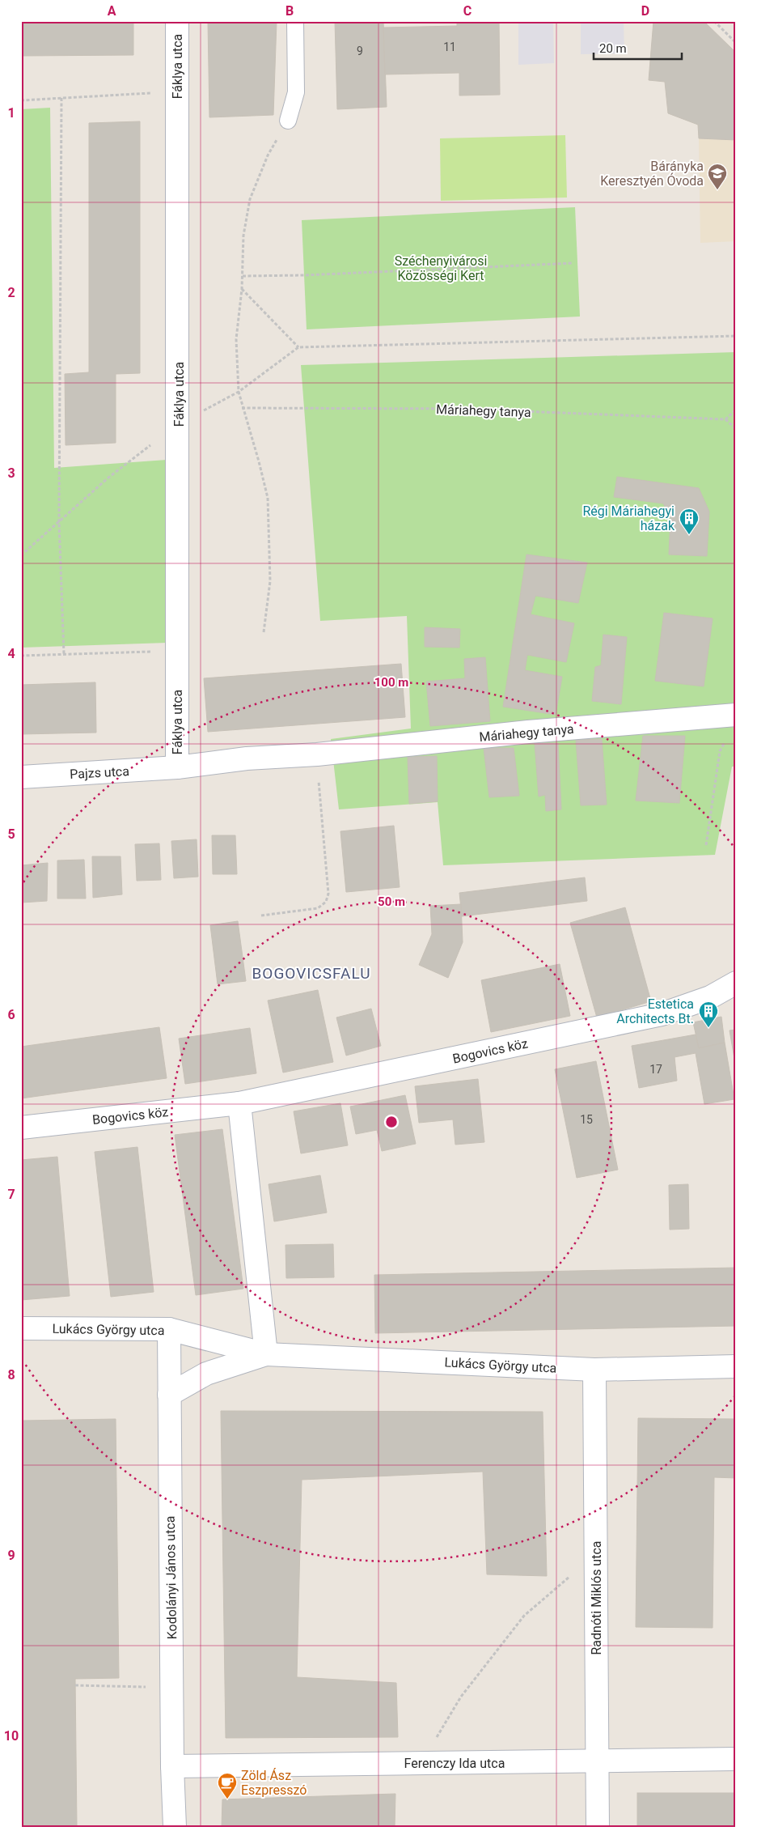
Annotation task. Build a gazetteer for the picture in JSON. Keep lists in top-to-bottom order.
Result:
{
  "streets": {
    "street": [
      "Fáklya utca",
      "Máriahegy tanya",
      "Pajzs utca",
      "Bogovics köz",
      "Lukács György utca",
      "Kodolányi János utca",
      "Radnóti Miklós utca",
      "Ferenczy Ida utca"
    ]
  },
  "crossings": [
    ["Fáklya utca", "Máriahegy tanya"],
    ["Fáklya utca", "Pajzs utca"],
    ["Máriahegy tanya", "Pajzs utca"],
    ["Lukács György utca", "Kodolányi János utca"],
    ["Lukács György utca", "Radnóti Miklós utca"],
    ["Kodolányi János utca", "Ferenczy Ida utca"],
    ["Radnóti Miklós utca", "Ferenczy Ida utca"]
  ],
  "districts": ["BOGOVICSFALU"],
  "parks": ["Széchenyivárosi Közösségi Kert"],
  "places": {
    "school or university": ["Bárányka Keresztyén Óvoda"],
    "building": ["Régi Máriahegyi házak", "Estetica Architects Bt."],
    "cafe": ["Zöld Ász Eszpresszó"]
  },
  "house_numbers": [
    "11",
    "9",
    "17",
    "15"
  ],
  "scale_bar": "20 m",
  "grid": {
    "columns": [
      "A",
      "B",
      "C",
      "D"
    ],
    "rows": [
      "1",
      "2",
      "3",
      "4",
      "5",
      "6",
      "7",
      "8",
      "9",
      "10"
    ]
  },
  "rings": ["100 m", "50 m"]
}
